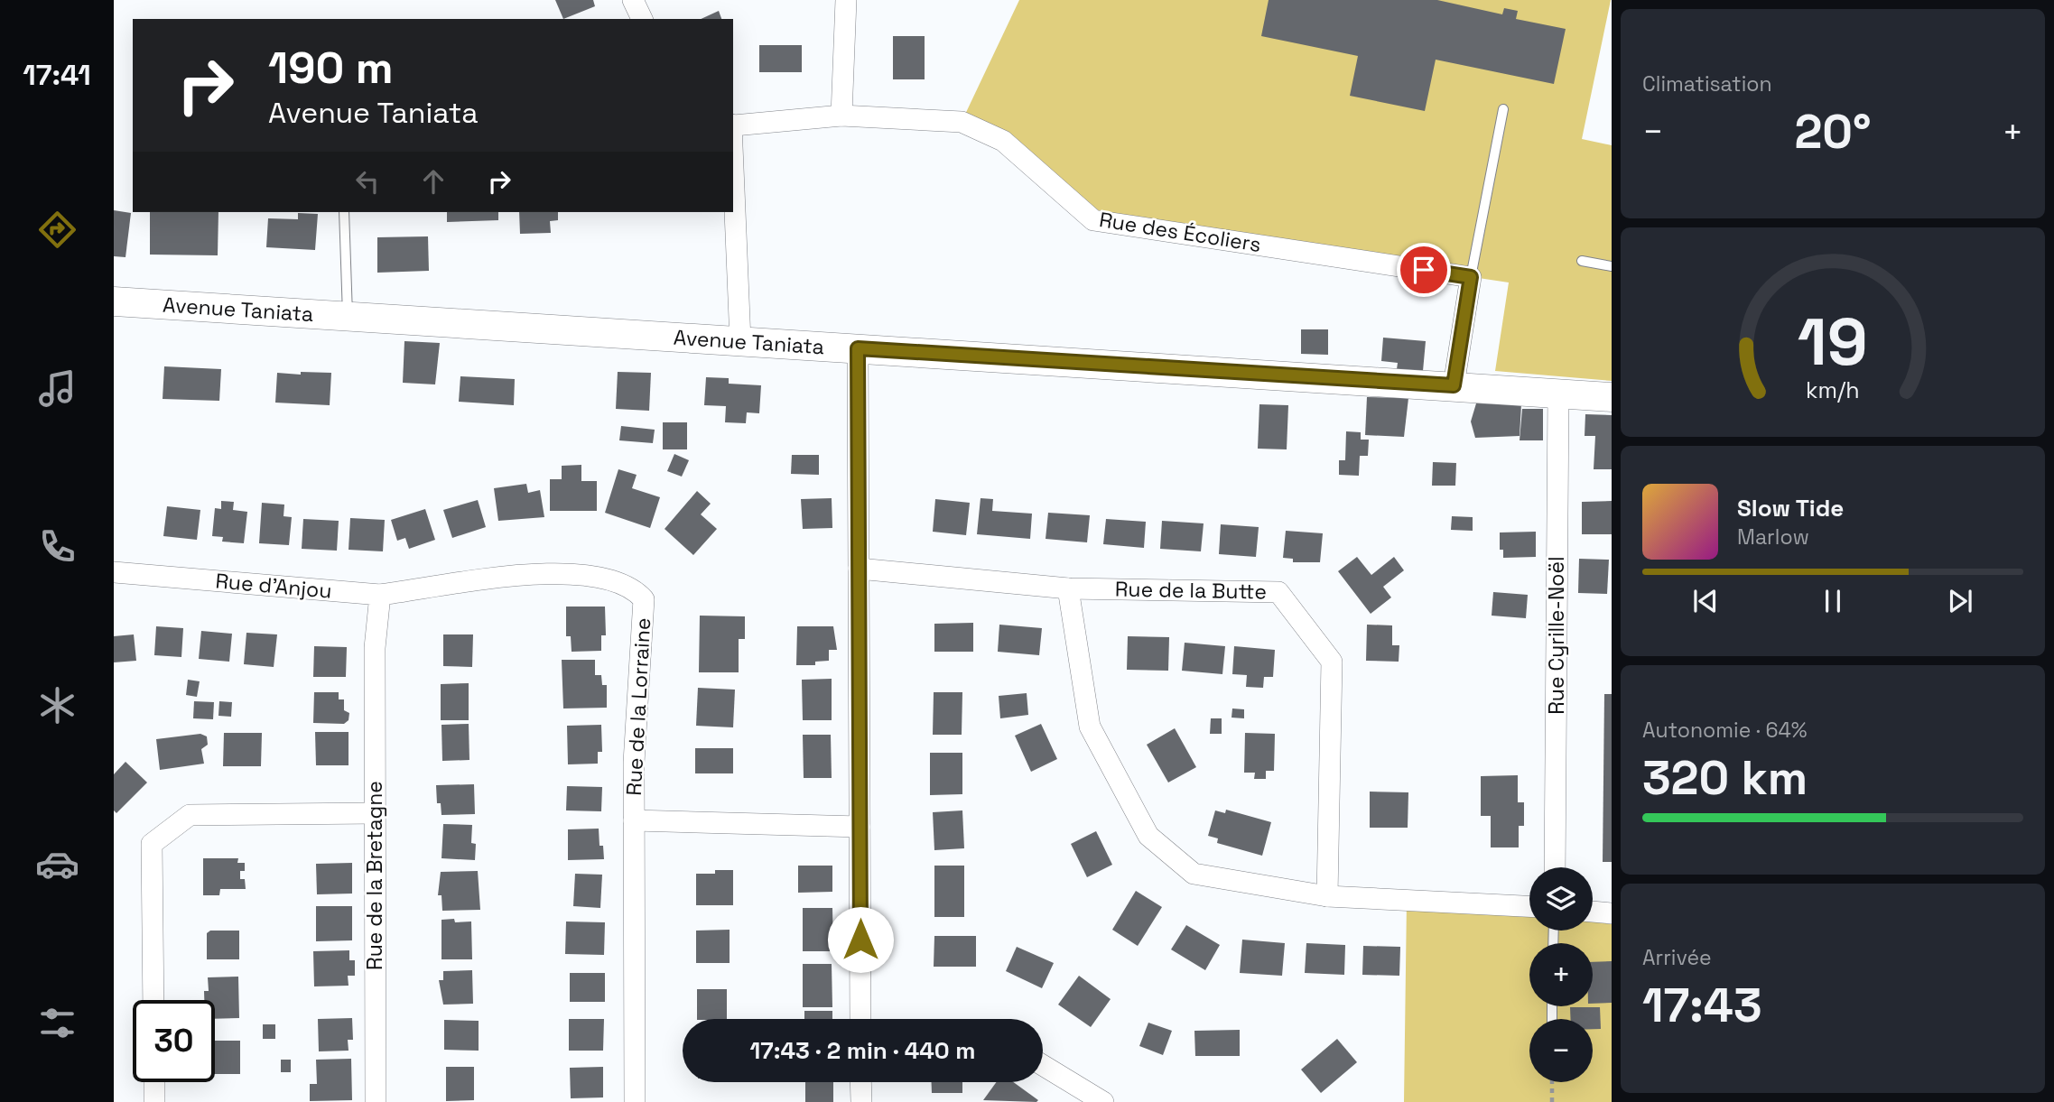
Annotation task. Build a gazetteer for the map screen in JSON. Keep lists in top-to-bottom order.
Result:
{
  "streets": {
    "main road": ["Avenue Taniata"],
    "street": [
      "Rue des Écoliers",
      "Rue d'Anjou",
      "Rue de la Butte",
      "Rue Cyrille-Noël",
      "Rue de la Lorraine",
      "Rue de la Bretagne"
    ]
  },
  "crossings": [
    ["Avenue Taniata", "Rue Cyrille-Noël"],
    ["Rue d'Anjou", "Rue de la Lorraine"],
    ["Rue d'Anjou", "Rue de la Bretagne"],
    ["Rue de la Lorraine", "Rue de la Bretagne"]
  ],
  "page": {
    "tabs": "17:41",
    "tile": [
      "Climatisation",
      ["Autonomie · 64%", "320 km"],
      ["Arrivée", "17:43"]
    ],
    "turn": ["190 m", "Avenue Taniata"],
    "heat": ["−", "20°", "+"],
    "song": ["Slow Tide", "Marlow"],
    "map_buttons": ["+", "−"],
    "limit": "30",
    "trip": "17:43 · 2 min · 440 m",
    "gauge": ["19", "km/h"]
  }
}
